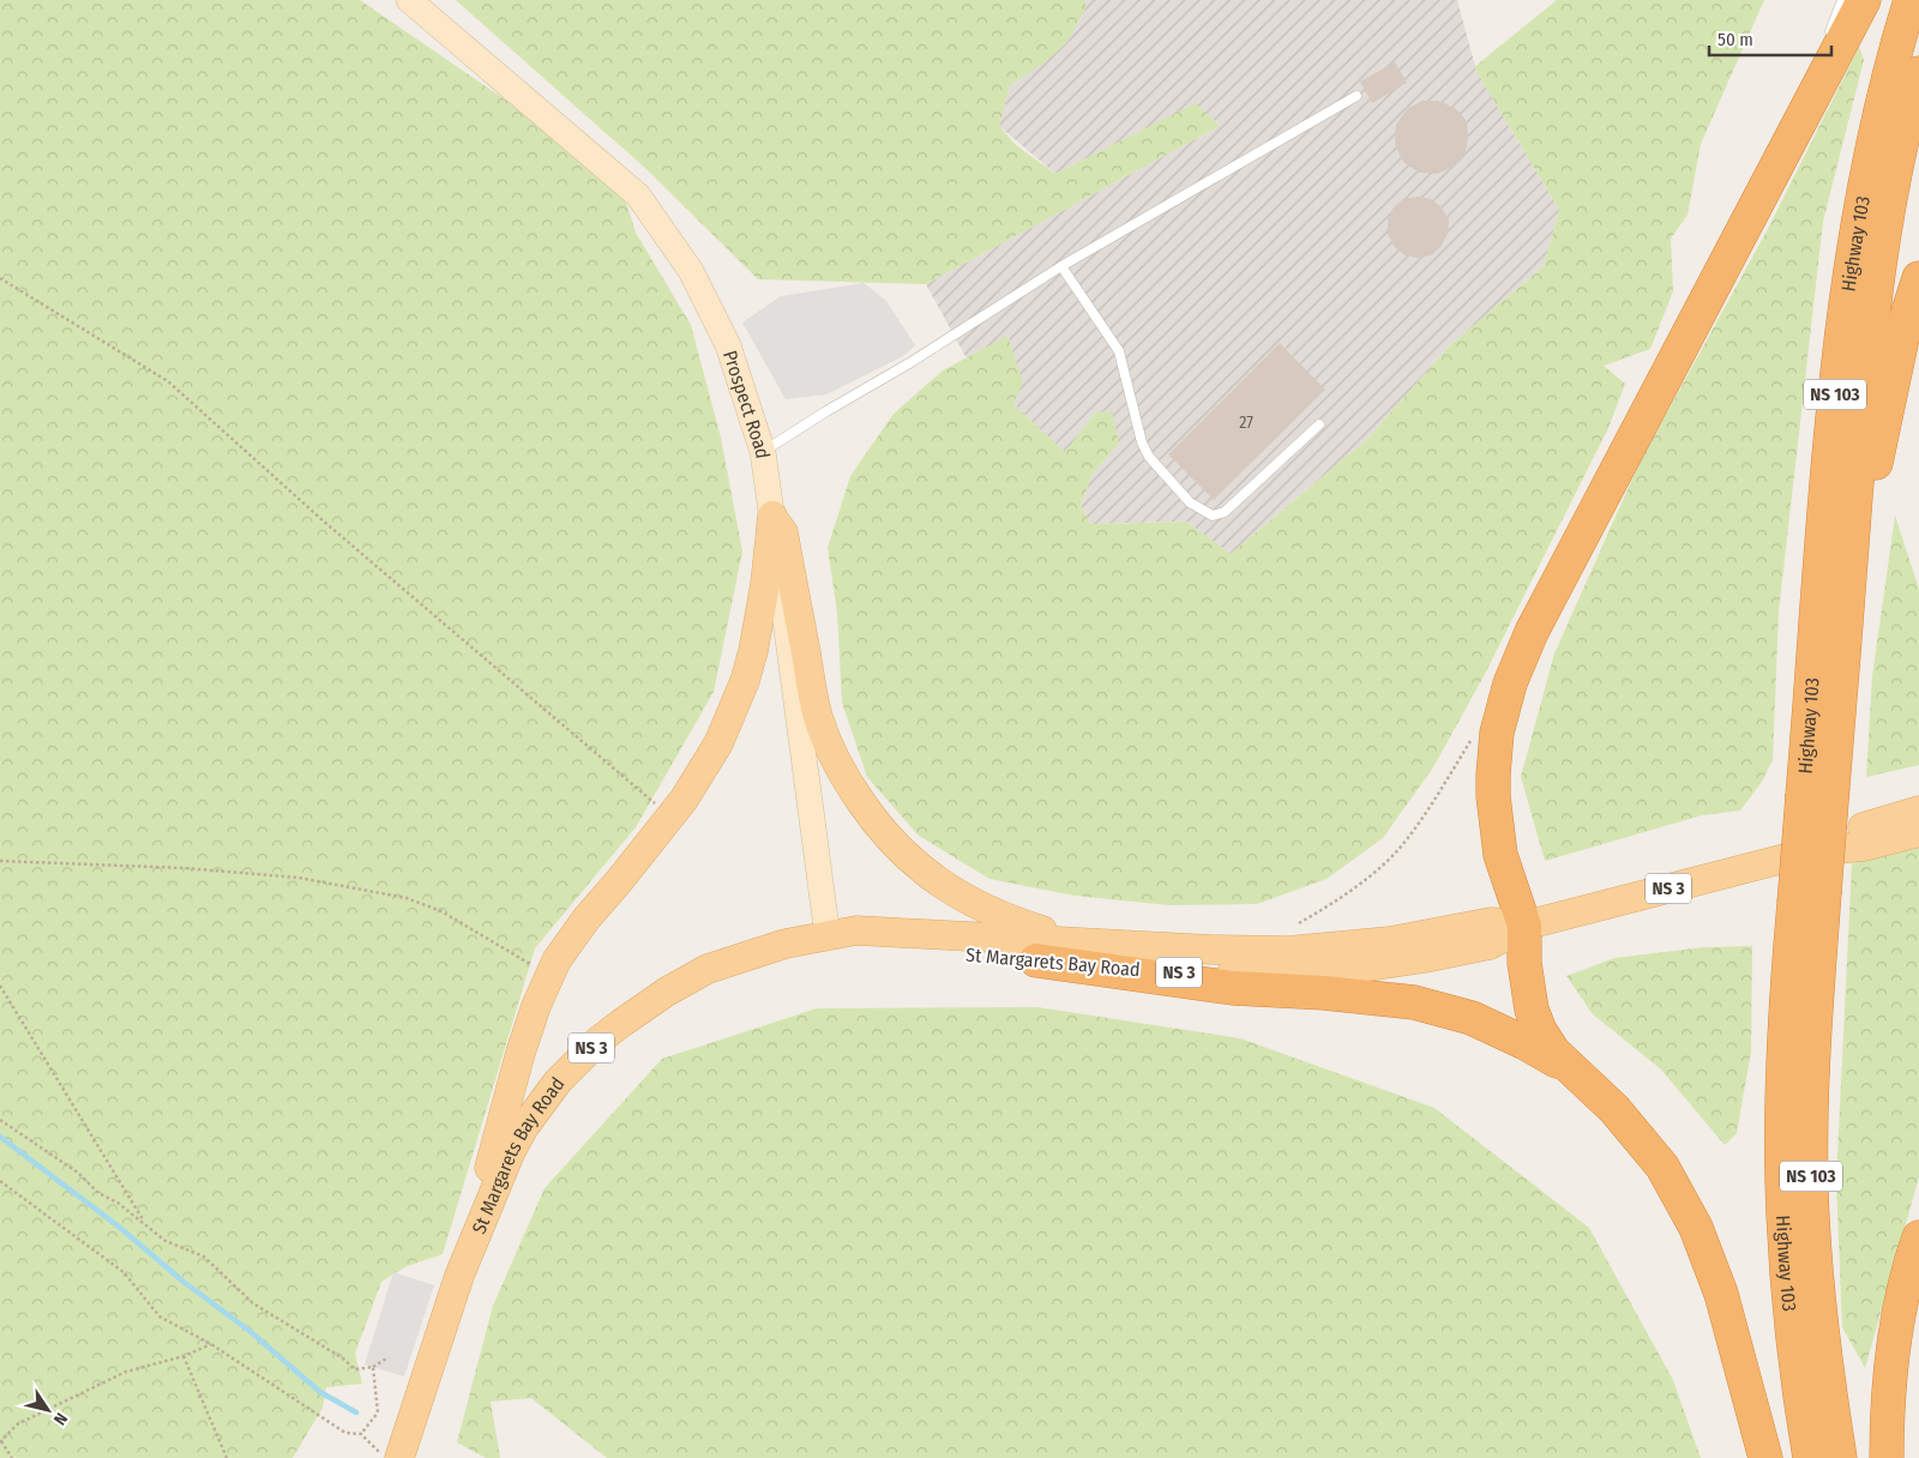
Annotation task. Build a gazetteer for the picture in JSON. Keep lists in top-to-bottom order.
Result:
{
  "streets": {
    "highway": ["Highway 103", "NS 103"],
    "main road": ["Prospect Road", "NS 3", "St Margarets Bay Road"]
  },
  "crossings": [
    ["Prospect Road", "St Margarets Bay Road"]
  ],
  "house_numbers": ["27"],
  "scale_bar": "50 m",
  "north": "bottom right"
}
